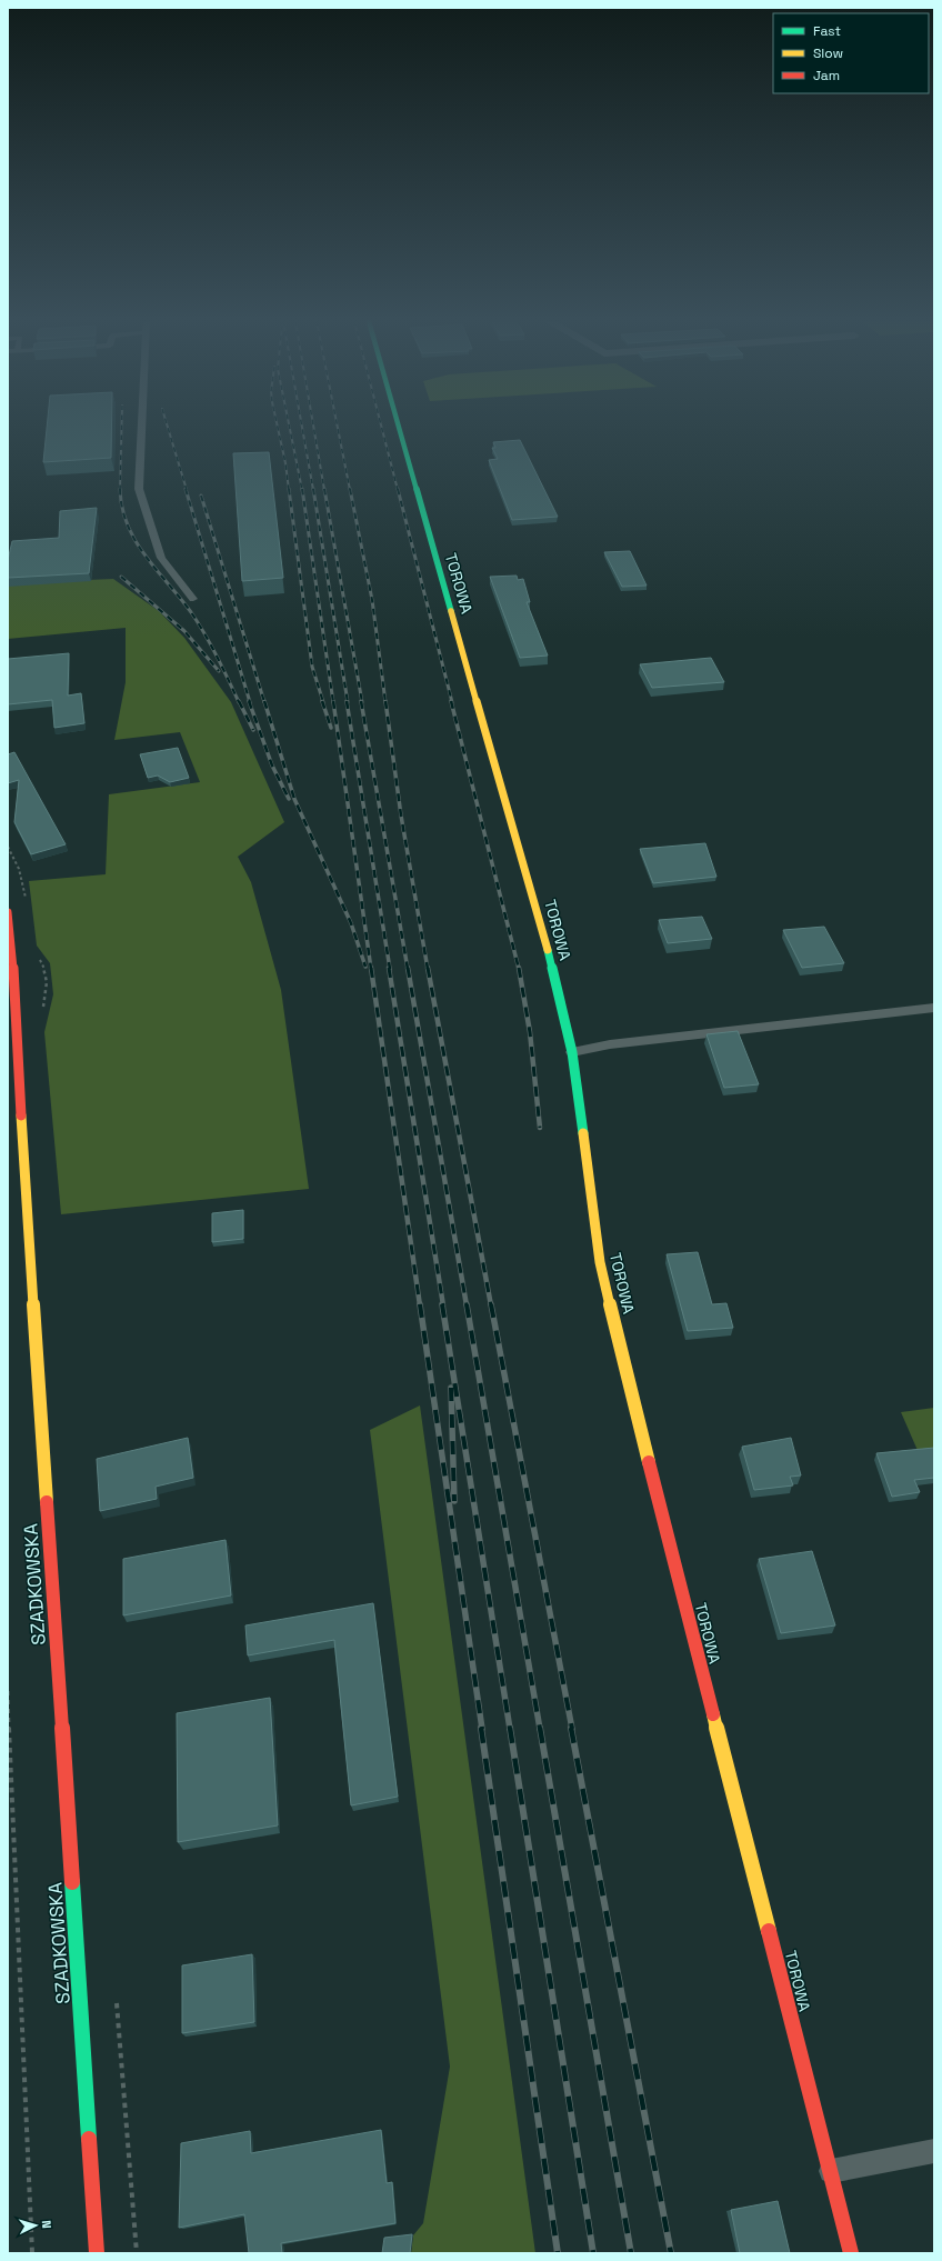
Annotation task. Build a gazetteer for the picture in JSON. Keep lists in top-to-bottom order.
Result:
{
  "streets": {
    "street": ["TOROWA", "SZADKOWSKA"]
  },
  "legend": ["Fast", "Slow", "Jam"],
  "north": "right"
}
